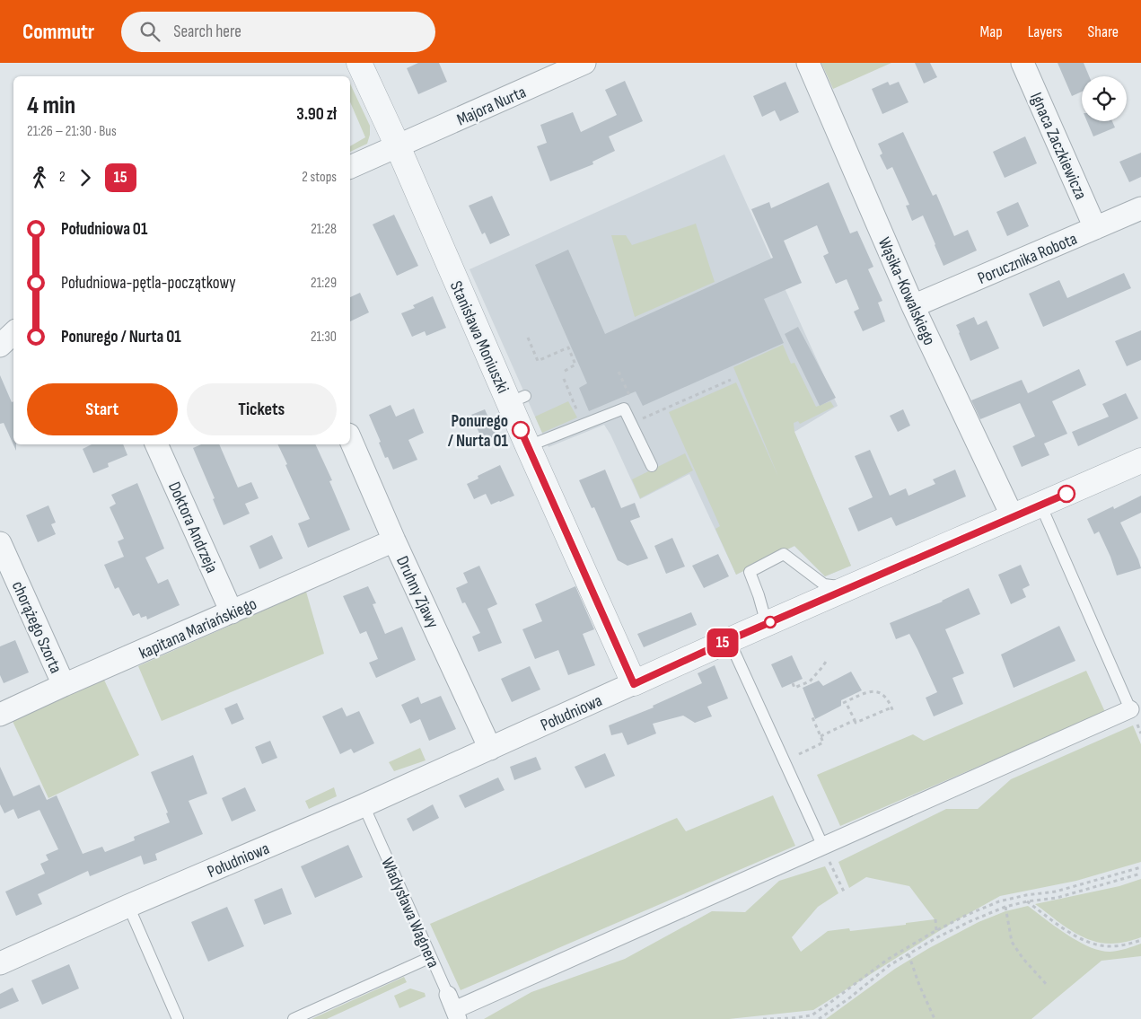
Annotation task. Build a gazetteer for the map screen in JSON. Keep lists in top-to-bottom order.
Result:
{
  "streets": {
    "street": [
      "Majora Nurta",
      "Ignaca Zaczkiewicza",
      "Porucznika Robota",
      "Wąsika-Kowalskiego",
      "Stanisława Moniuszki",
      "Doktora Andrzeja",
      "Druhny Zjawy",
      "chorążego Szorta",
      "kapitana Mariańskiego",
      "Południowa"
    ],
    "lane": ["Władysława Wagnera"]
  },
  "crossings": [
    ["Majora Nurta", "Stanisława Moniuszki"],
    ["Ignaca Zaczkiewicza", "Porucznika Robota"],
    ["Porucznika Robota", "Wąsika-Kowalskiego"],
    ["Wąsika-Kowalskiego", "Południowa"],
    ["Stanisława Moniuszki", "Południowa"],
    ["Doktora Andrzeja", "kapitana Mariańskiego"],
    ["Druhny Zjawy", "kapitana Mariańskiego"],
    ["Druhny Zjawy", "Południowa"],
    ["chorążego Szorta", "kapitana Mariańskiego"],
    ["Południowa", "Władysława Wagnera"]
  ],
  "places": ["Ponurego / Nurta 01"],
  "lines": ["bus line 15"],
  "page": {
    "header": "Commutr",
    "search": "Search here",
    "nav": ["Map", "Layers", "Share"],
    "on_map": "15",
    "heading": ["4 min", "21:26 – 21:30 · Bus", "3.90 zł"],
    "legs": ["2", "15", "2 stops"],
    "list": [
      {
        "name": "Południowa 01",
        "value": "21:28"
      },
      {
        "name": "Południowa-pętla-początkowy",
        "value": "21:29"
      },
      {
        "name": "Ponurego / Nurta 01",
        "value": "21:30"
      }
    ],
    "buttons": ["Start", "Tickets"]
  }
}
